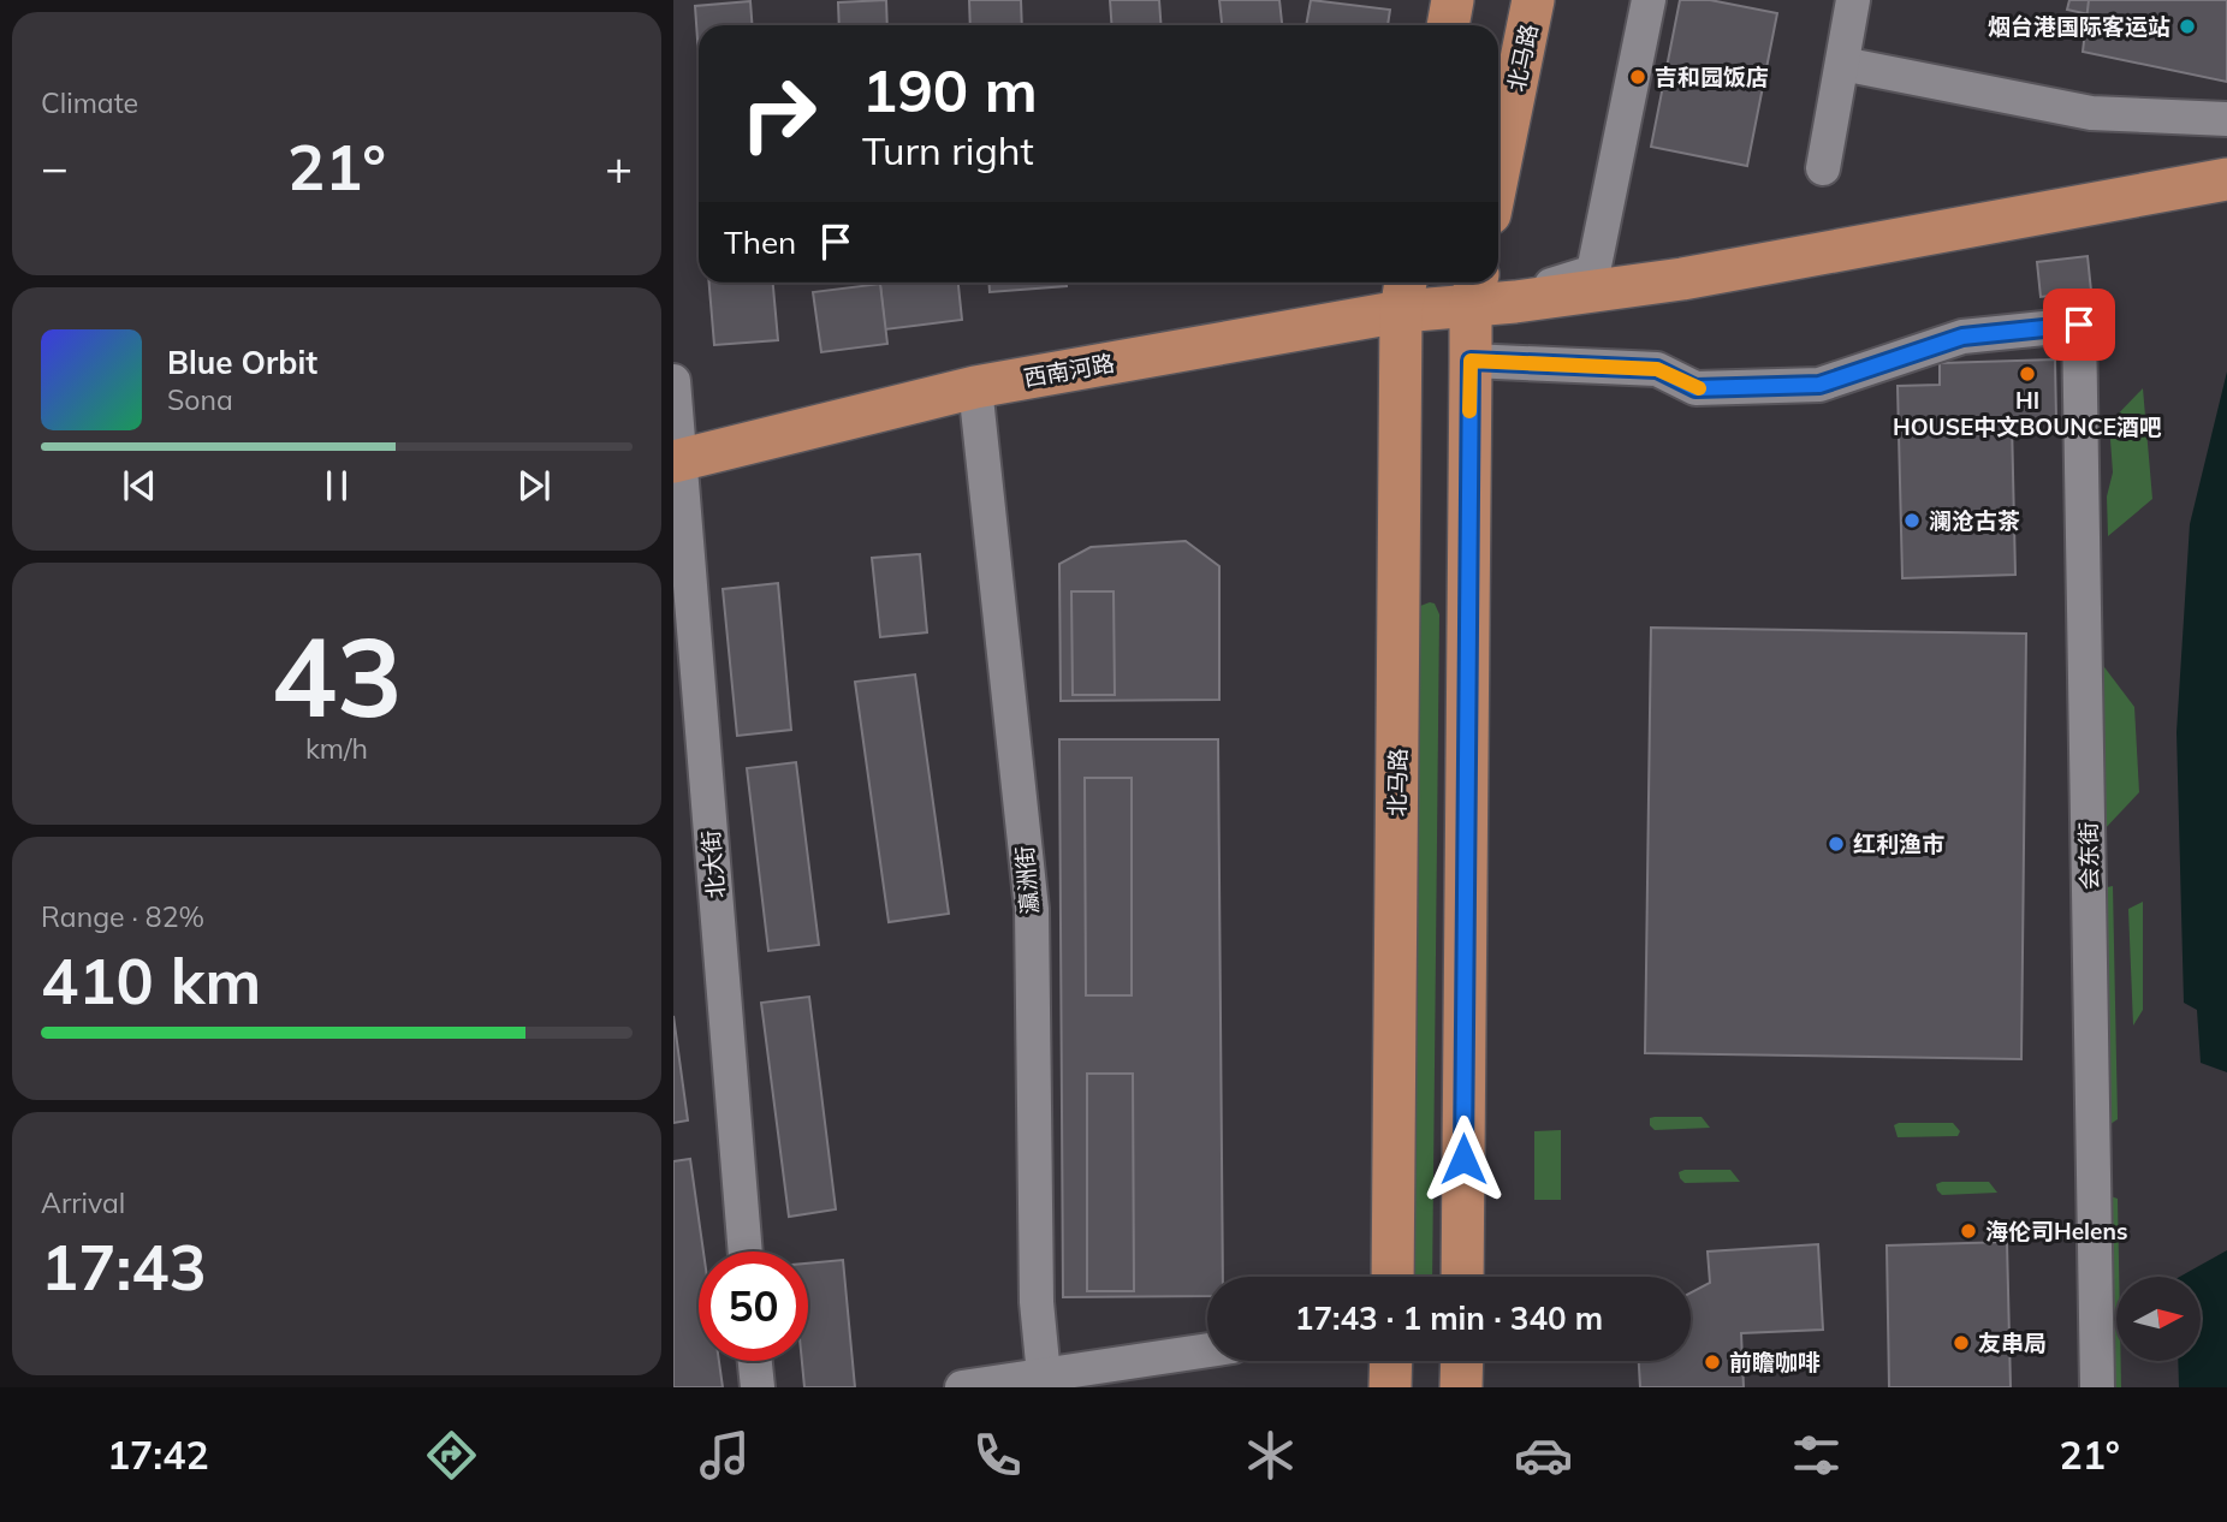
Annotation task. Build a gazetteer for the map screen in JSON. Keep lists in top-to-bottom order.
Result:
{
  "streets": {
    "main road": ["北马路", "西南河路"],
    "street": ["会东街", "北大街", "瀛洲街"]
  },
  "crossings": [
    ["北马路", "西南河路"],
    ["西南河路", "北大街"],
    ["西南河路", "瀛洲街"]
  ],
  "places": [
    "烟台港国际客运站",
    "吉和园饭店",
    "HI HOUSE中文BOUNCE酒吧",
    "澜沧古茶",
    "红利渔市",
    "海伦司Helens",
    "友串局",
    "前瞻咖啡"
  ],
  "north": "right",
  "page": {
    "tile": [
      "Climate",
      ["43", "km/h"],
      ["Range · 82%", "410 km"],
      ["Arrival", "17:43"]
    ],
    "turn": ["190 m", "Turn right"],
    "heat": ["−", "21°", "+"],
    "then": "Then",
    "song": ["Blue Orbit", "Sona"],
    "limit": "50",
    "trip": "17:43 · 1 min · 340 m",
    "tabs": ["17:42", "21°"]
  }
}
